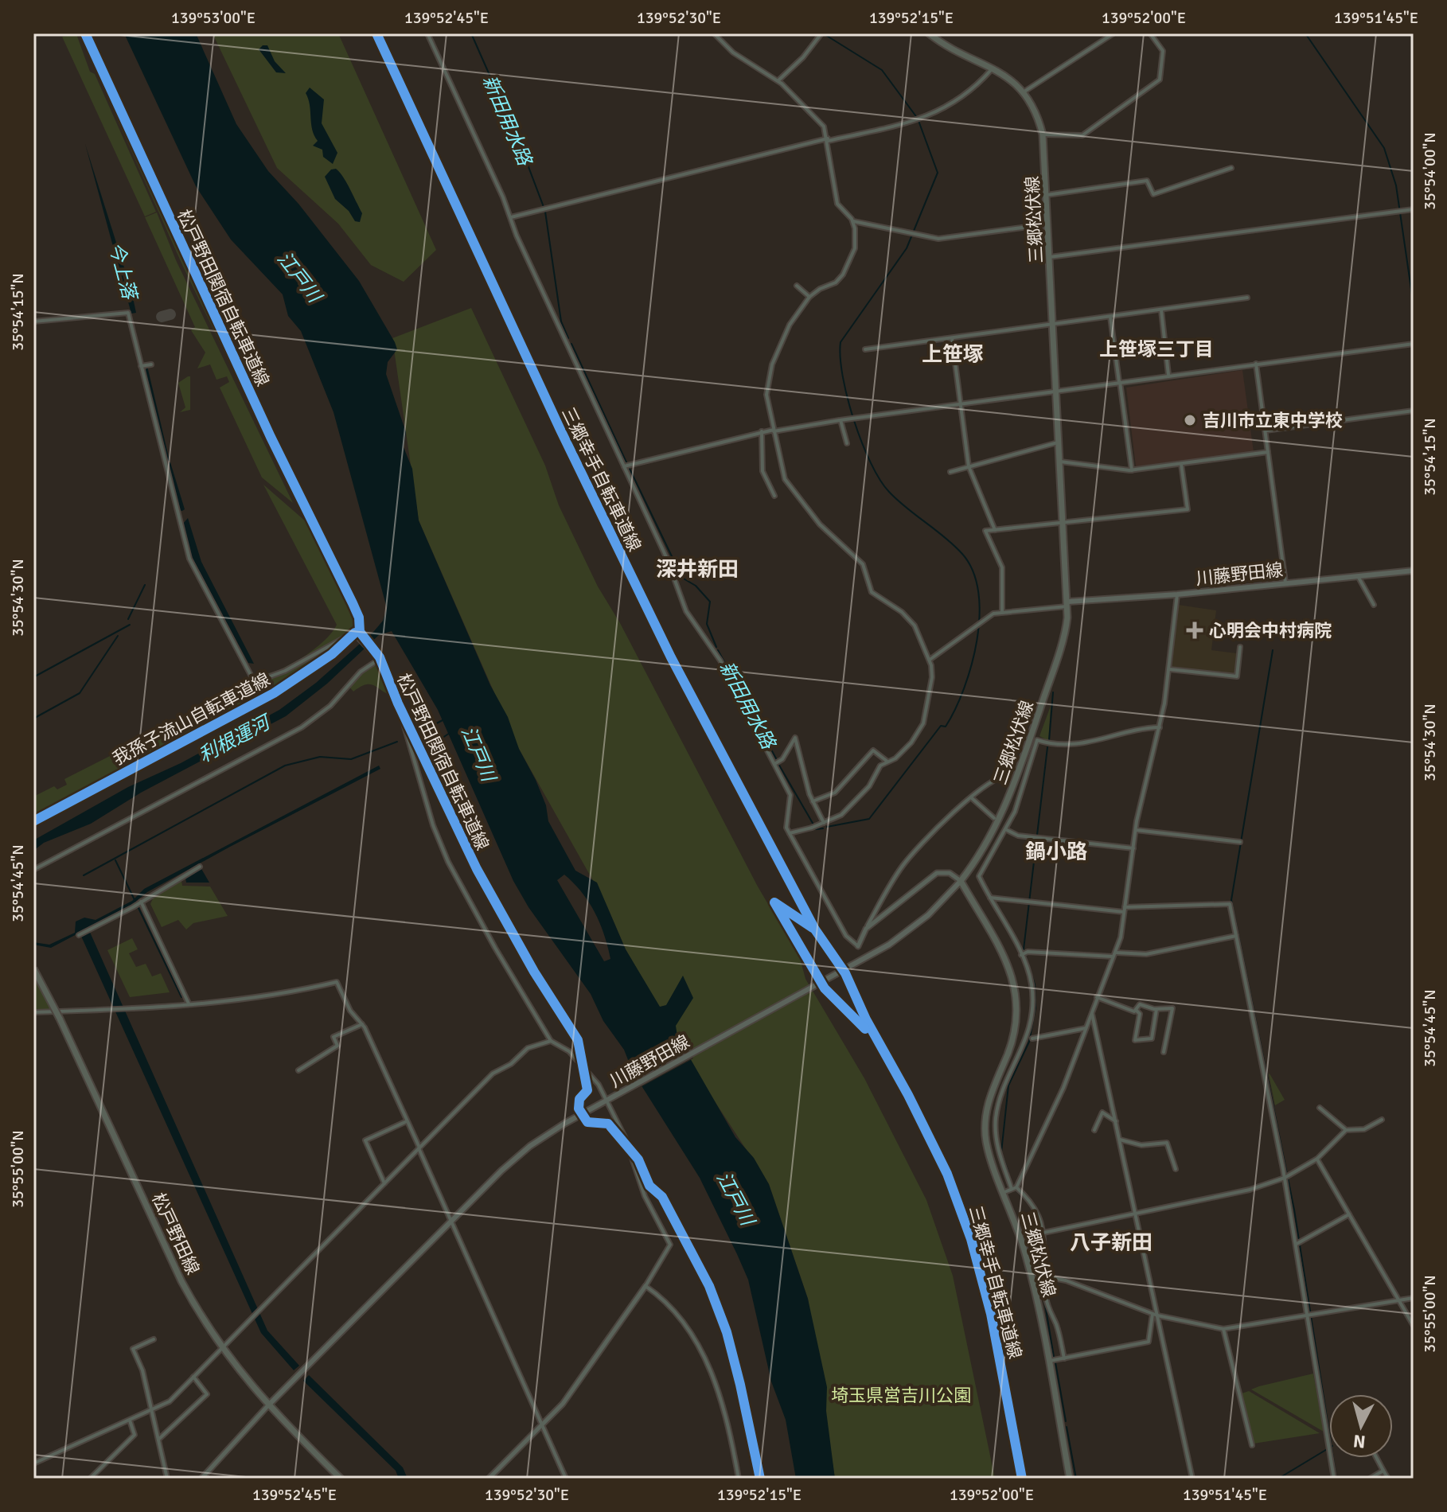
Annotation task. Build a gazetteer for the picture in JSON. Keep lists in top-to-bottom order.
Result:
{
  "streets": {
    "main road": ["三郷松伏線", "川藤野田線", "松戸野田線"],
    "cycle path": ["松戸野田関宿自転車道線", "三郷幸手自転車道線", "我孫子流山自転車道線"]
  },
  "crossings": [
    ["三郷松伏線", "川藤野田線"],
    ["川藤野田線", "松戸野田線"]
  ],
  "districts": [
    "上笹塚三丁目",
    "上笹塚",
    "深井新田",
    "鍋小路",
    "八子新田"
  ],
  "water": [
    "新田用水路",
    "今上落",
    "江戸川",
    "利根運河"
  ],
  "parks": ["埼玉県営吉川公園"],
  "places": {
    "other": ["吉川市立東中学校"],
    "health": ["心明会中村病院"]
  },
  "north": "bottom",
  "coordinates": [
    "139°53'00\"E",
    "139°52'45\"E",
    "139°52'30\"E",
    "139°52'15\"E",
    "139°52'00\"E",
    "139°51'45\"E",
    "35°54'00\"N",
    "35°54'15\"N",
    "35°54'30\"N",
    "35°54'45\"N",
    "35°55'00\"N"
  ]
}
